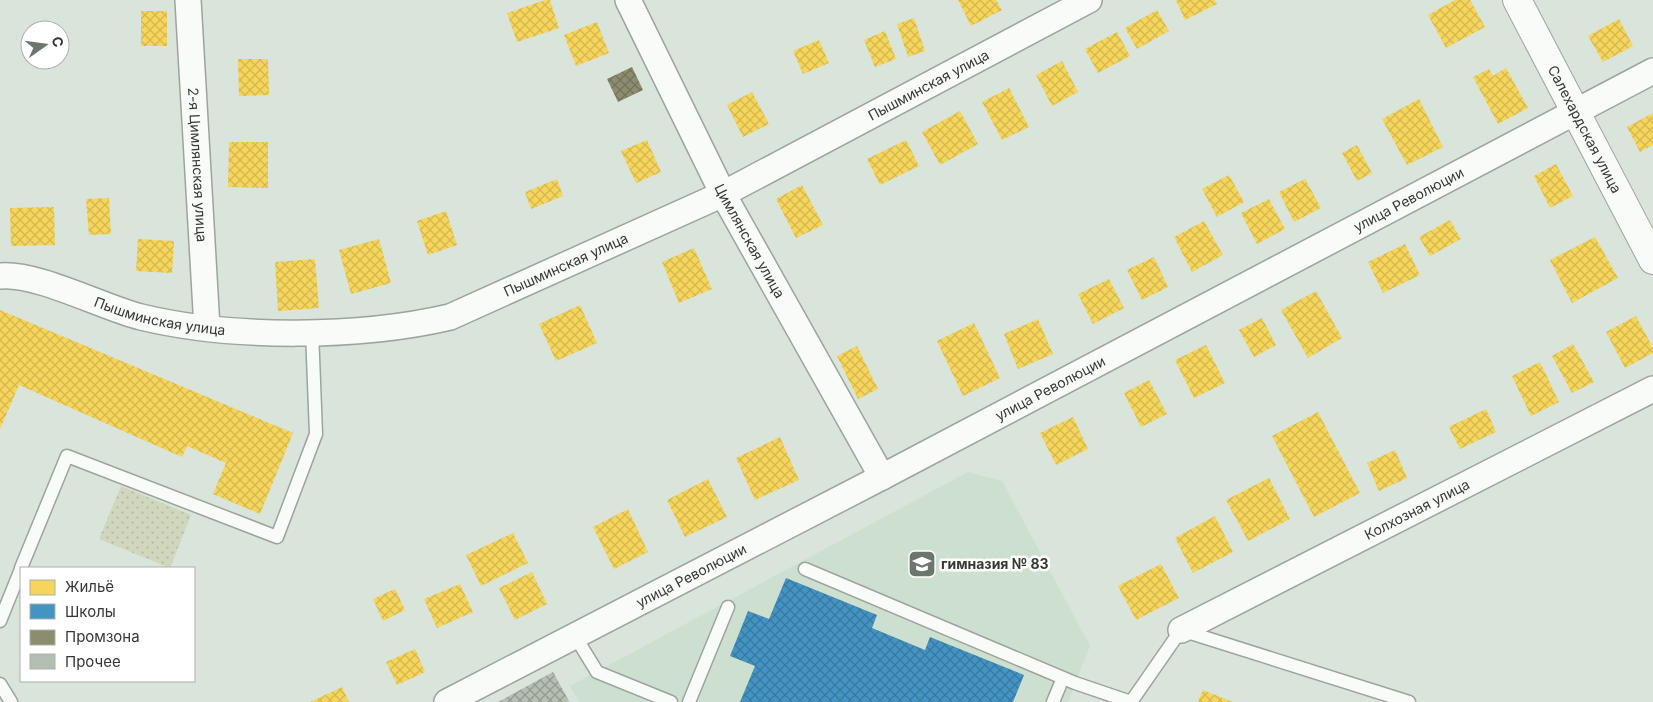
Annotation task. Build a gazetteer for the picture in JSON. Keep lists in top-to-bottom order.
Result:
{
  "streets": {
    "street": [
      "Пышминская улица",
      "Салехардская улица",
      "2-я Цимлянская улица",
      "улица Революции",
      "Цимлянская улица",
      "Колхозная улица"
    ]
  },
  "crossings": [
    ["Пышминская улица", "2-я Цимлянская улица"],
    ["Пышминская улица", "Цимлянская улица"],
    ["Салехардская улица", "улица Революции"],
    ["улица Революции", "Цимлянская улица"]
  ],
  "places": {
    "school or university": ["гимназия № 83"]
  },
  "legend": [
    "Жильё",
    "Школы",
    "Промзона",
    "Прочее"
  ],
  "north": "right"
}
